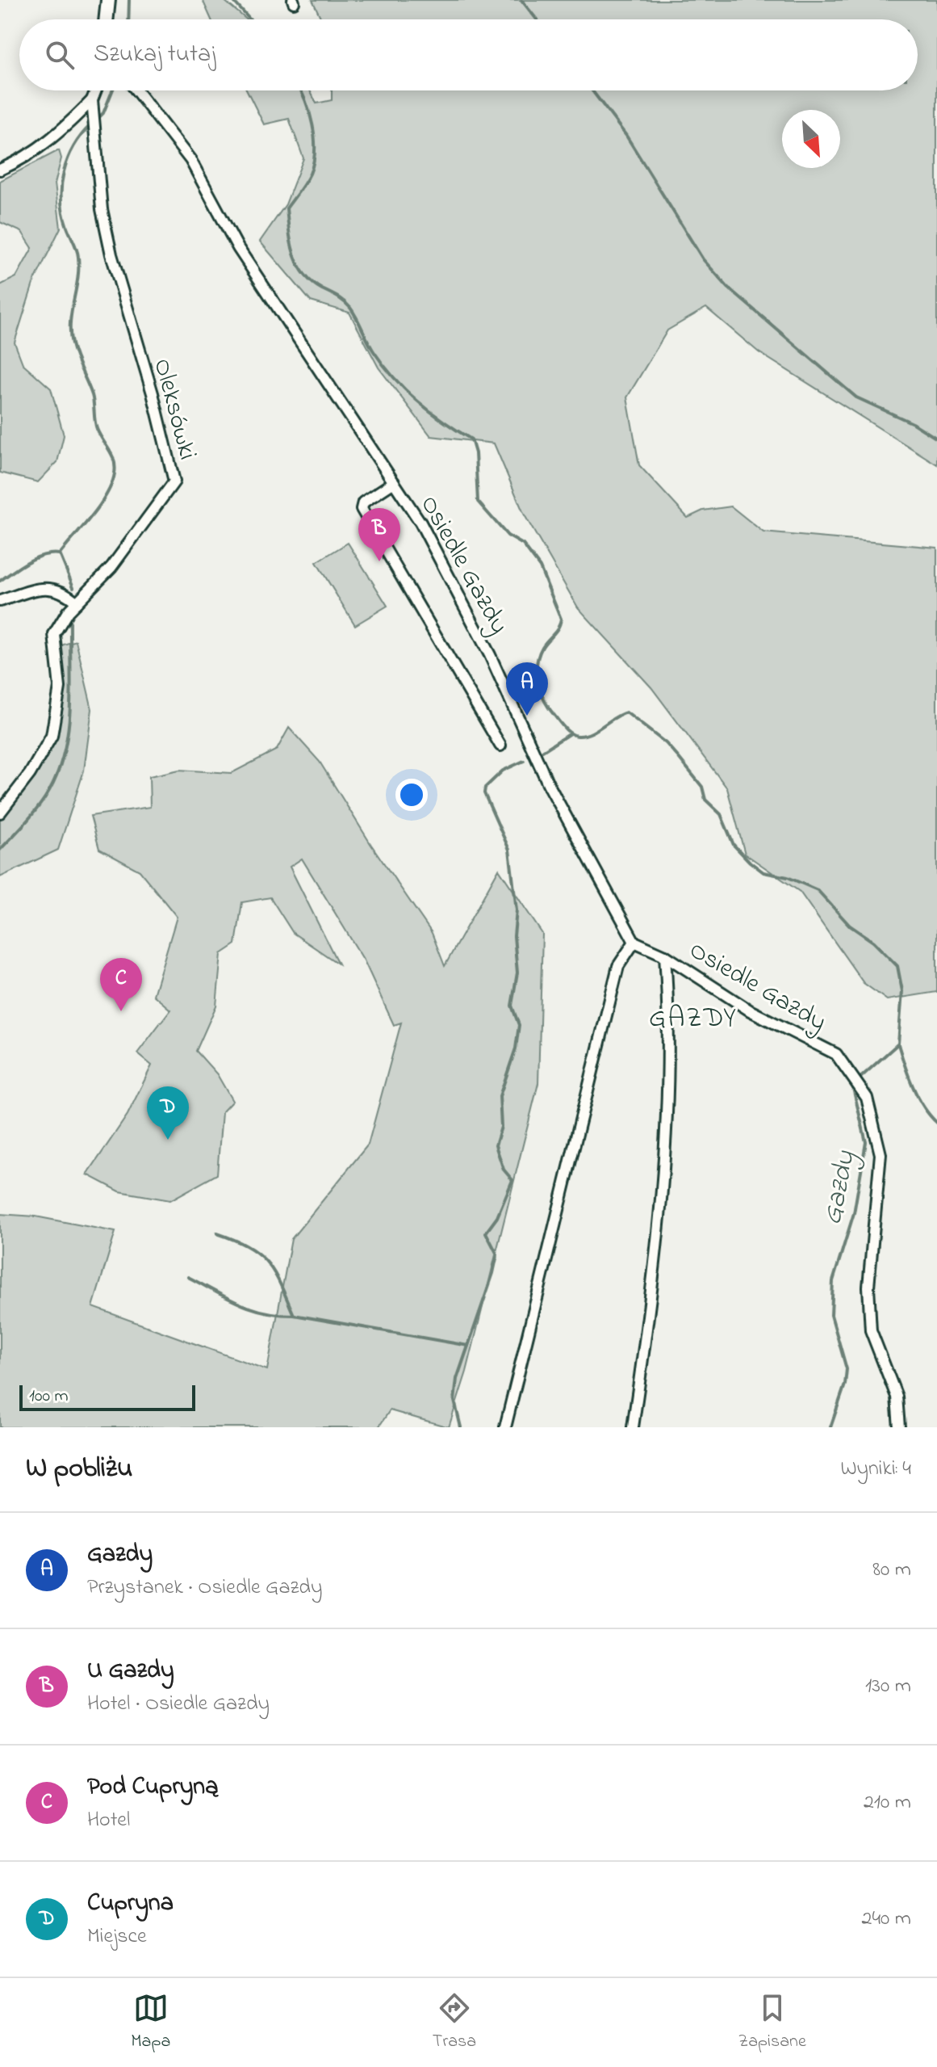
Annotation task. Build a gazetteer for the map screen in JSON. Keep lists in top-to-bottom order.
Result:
{
  "streets": {
    "street": ["Oleksówki", "Osiedle Gazdy"]
  },
  "districts": ["GAZDY"],
  "water": ["Gazdy"],
  "scale_bar": "100 m",
  "north": "bottom right",
  "page": {
    "search": "Szukaj tutaj",
    "pins": [
      "B",
      "A",
      "C",
      "D"
    ],
    "scale": "100 m",
    "heading": ["W pobliżu", "Wyniki: 4"],
    "list": [
      {
        "mark": "A",
        "name": "Gazdy",
        "note": "Przystanek · Osiedle Gazdy",
        "value": "80 m"
      },
      {
        "mark": "B",
        "name": "U Gazdy",
        "note": "Hotel · Osiedle Gazdy",
        "value": "130 m"
      },
      {
        "mark": "C",
        "name": "Pod Cupryną",
        "note": "Hotel",
        "value": "210 m"
      },
      {
        "mark": "D",
        "name": "Cupryna",
        "note": "Miejsce",
        "value": "240 m"
      }
    ],
    "nav": ["Mapa", "Trasa", "Zapisane"]
  }
}
